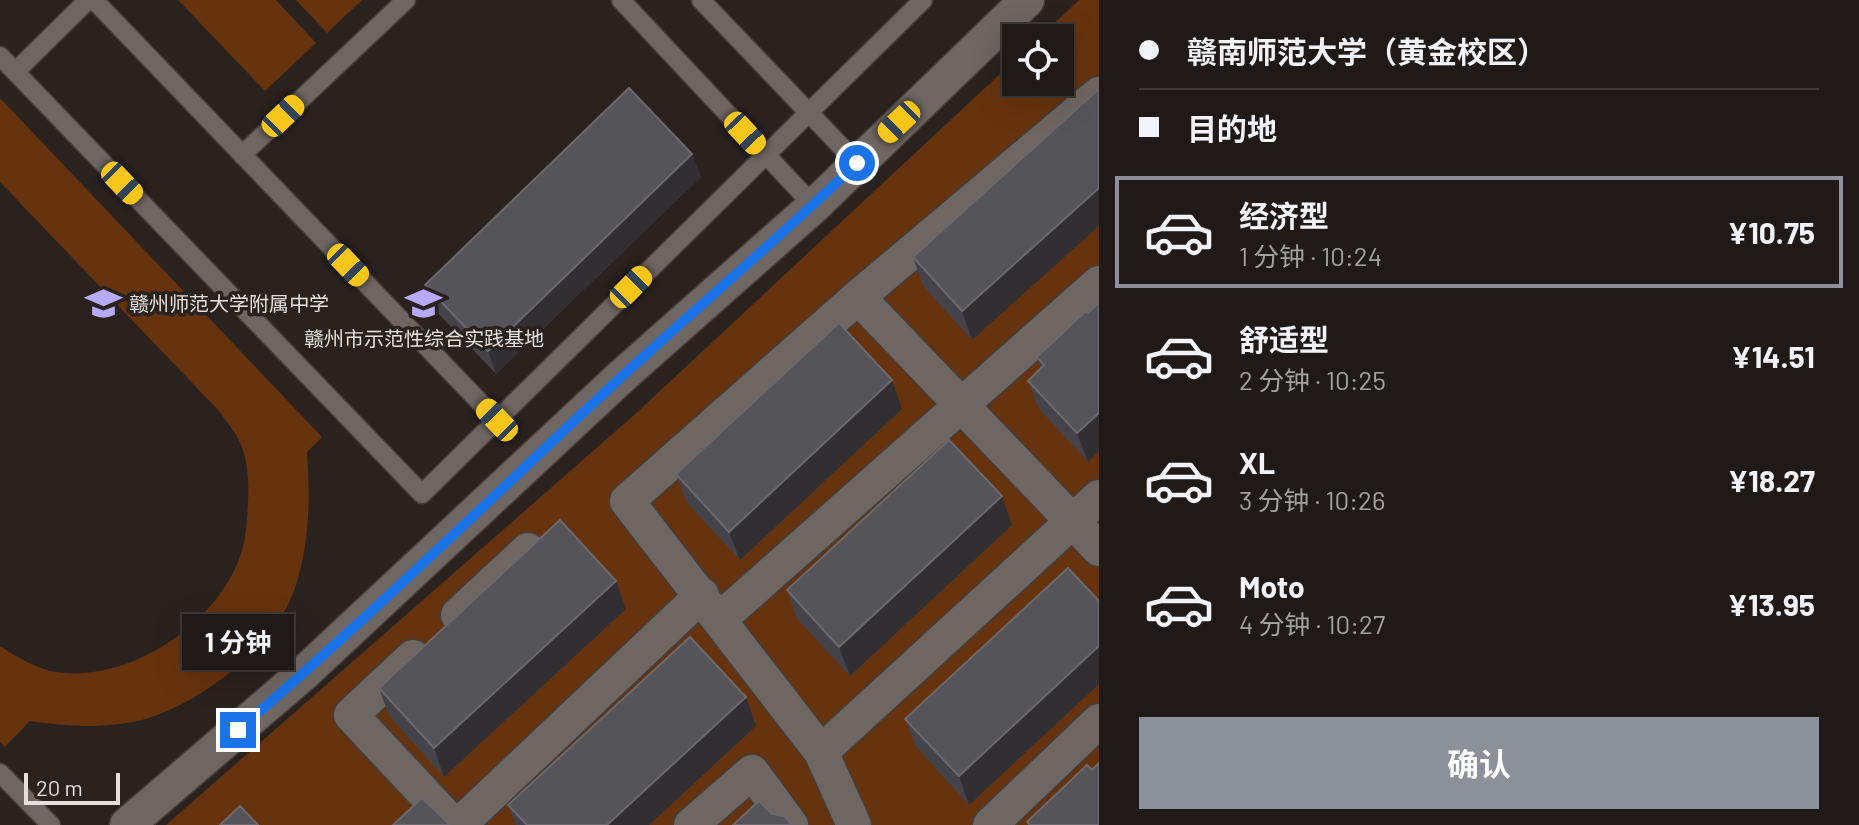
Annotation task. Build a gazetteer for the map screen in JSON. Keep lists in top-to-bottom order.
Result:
{
  "places": {
    "school or university": ["赣州师范大学附属中学", "赣州市示范性综合实践基地"]
  },
  "scale_bar": "20 m",
  "page": {
    "banner": ["赣南师范大学（黄金校区）", "目的地"],
    "list": [
      {
        "name": "经济型",
        "note": "1 分钟 · 10:24",
        "value": "¥10.75"
      },
      {
        "name": "舒适型",
        "note": "2 分钟 · 10:25",
        "value": "¥14.51"
      },
      {
        "name": "XL",
        "note": "3 分钟 · 10:26",
        "value": "¥18.27"
      },
      {
        "name": "Moto",
        "note": "4 分钟 · 10:27",
        "value": "¥13.95"
      }
    ],
    "bubble": "1 分钟",
    "buttons": "确认",
    "scale": "20 m"
  }
}
